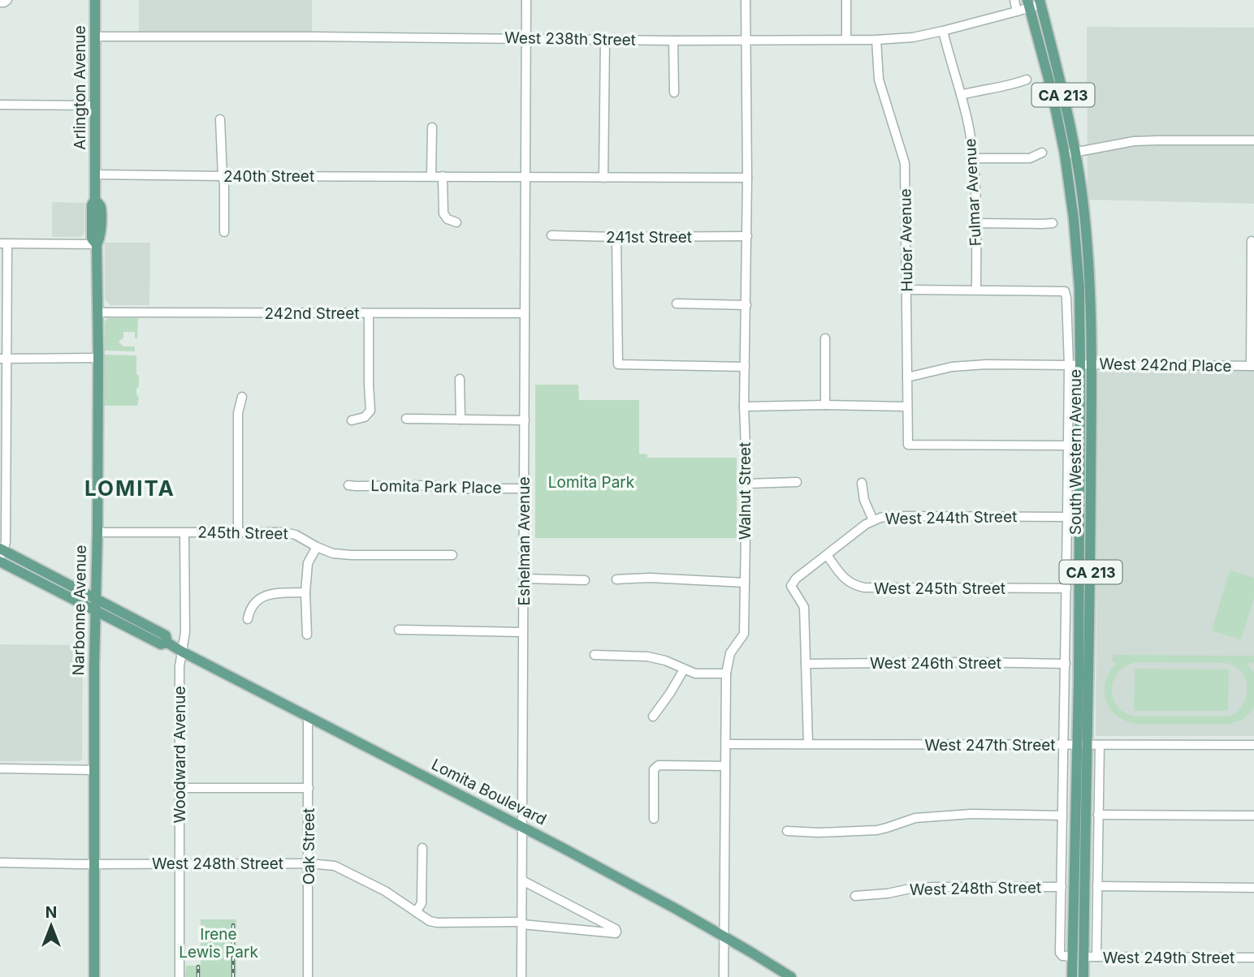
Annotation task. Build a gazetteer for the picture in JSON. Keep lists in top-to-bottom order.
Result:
{
  "streets": {
    "main road": [
      "Arlington Avenue",
      "CA 213",
      "South Western Avenue",
      "Narbonne Avenue",
      "Lomita Boulevard"
    ],
    "street": [
      "West 238th Street",
      "240th Street",
      "Fulmar Avenue",
      "241st Street",
      "Huber Avenue",
      "242nd Street",
      "West 242nd Place",
      "Lomita Park Place",
      "Walnut Street",
      "West 244th Street",
      "245th Street",
      "Eshelman Avenue",
      "West 245th Street",
      "West 246th Street",
      "West 247th Street",
      "Woodward Avenue",
      "Oak Street",
      "West 248th Street",
      "West 249th Street"
    ]
  },
  "crossings": [
    ["West 238th Street", "Arlington Avenue"],
    ["West 238th Street", "Fulmar Avenue"],
    ["West 238th Street", "Huber Avenue"],
    ["West 238th Street", "South Western Avenue"],
    ["West 238th Street", "Walnut Street"],
    ["West 238th Street", "Eshelman Avenue"],
    ["Arlington Avenue", "240th Street"],
    ["Arlington Avenue", "Narbonne Avenue"],
    ["240th Street", "Walnut Street"],
    ["240th Street", "Eshelman Avenue"],
    ["240th Street", "Narbonne Avenue"],
    ["Fulmar Avenue", "South Western Avenue"],
    ["241st Street", "Walnut Street"],
    ["Huber Avenue", "West 242nd Place"],
    ["Huber Avenue", "South Western Avenue"],
    ["242nd Street", "Eshelman Avenue"],
    ["242nd Street", "Narbonne Avenue"],
    ["West 242nd Place", "South Western Avenue"],
    ["South Western Avenue", "West 244th Street"],
    ["South Western Avenue", "West 245th Street"],
    ["South Western Avenue", "West 246th Street"],
    ["South Western Avenue", "West 247th Street"],
    ["South Western Avenue", "West 248th Street"],
    ["South Western Avenue", "West 249th Street"],
    ["Lomita Park Place", "Eshelman Avenue"],
    ["Walnut Street", "West 247th Street"],
    ["Walnut Street", "Lomita Boulevard"],
    ["West 244th Street", "West 245th Street"],
    ["West 244th Street", "West 246th Street"],
    ["245th Street", "Narbonne Avenue"],
    ["245th Street", "Woodward Avenue"],
    ["Eshelman Avenue", "Lomita Boulevard"],
    ["Eshelman Avenue", "West 248th Street"],
    ["Narbonne Avenue", "Lomita Boulevard"],
    ["Narbonne Avenue", "West 248th Street"],
    ["Woodward Avenue", "Lomita Boulevard"],
    ["Woodward Avenue", "West 248th Street"],
    ["Lomita Boulevard", "Oak Street"],
    ["Oak Street", "West 248th Street"]
  ],
  "districts": ["LOMITA"],
  "parks": ["Lomita Park", "Irene Lewis Park"],
  "north": "top"
}
